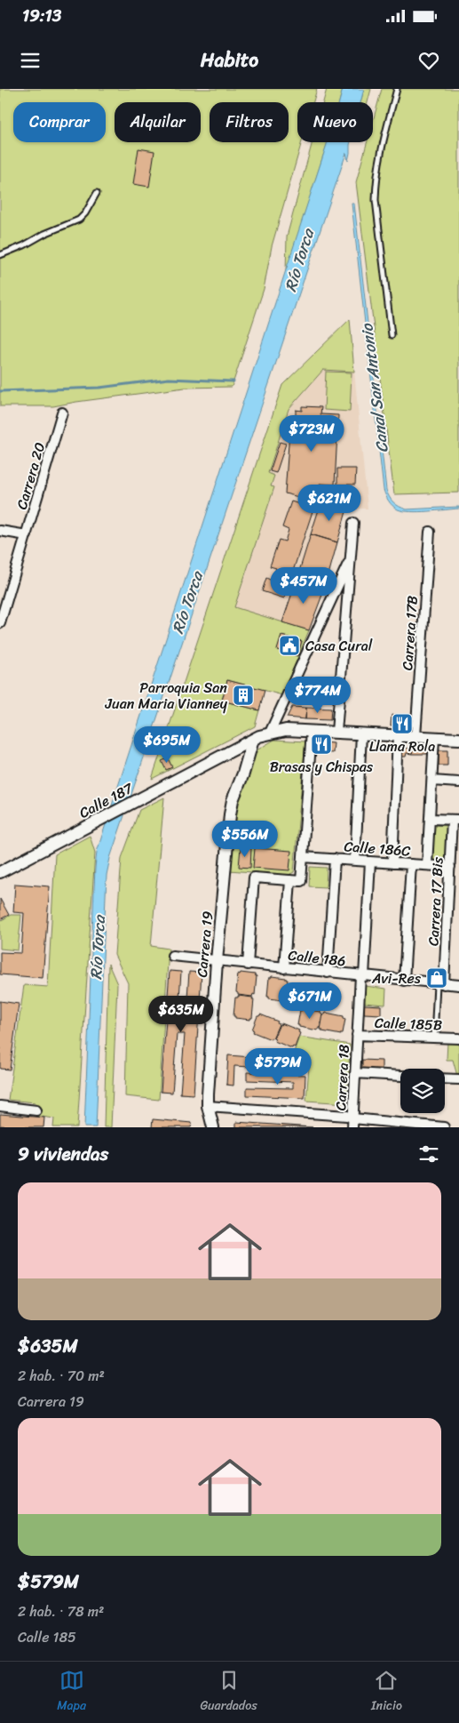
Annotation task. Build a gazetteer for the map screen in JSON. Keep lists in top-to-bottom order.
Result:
{
  "streets": {
    "street": [
      "Carrera 20",
      "Carrera 17B",
      "Calle 187",
      "Calle 186C",
      "Carrera 17 Bis",
      "Carrera 19",
      "Calle 186",
      "Calle 185B",
      "Carrera 18"
    ]
  },
  "crossings": [
    ["Carrera 17B", "Calle 187"],
    ["Calle 187", "Carrera 19"],
    ["Calle 186C", "Carrera 17 Bis"],
    ["Calle 186C", "Carrera 18"],
    ["Carrera 17 Bis", "Calle 186"],
    ["Carrera 19", "Calle 186"],
    ["Calle 186", "Carrera 18"],
    ["Calle 185B", "Carrera 18"]
  ],
  "water": ["Río Torca", "Canal San Antonio"],
  "places": {
    "public building": ["Casa Cural"],
    "building": ["Parroquia San Juan Maria Vianney"],
    "restaurant": ["Llama Rola", "Brasas y Chispas"],
    "shop": ["Avi-Res"]
  },
  "page": {
    "status": "19:13",
    "header": "Habito",
    "chip": [
      "Comprar",
      "Alquilar",
      "Filtros",
      "Nuevo"
    ],
    "price": [
      "$723M",
      "$621M",
      "$457M",
      "$774M",
      "$695M",
      "$556M",
      "$671M",
      "$635M",
      "$579M"
    ],
    "heading": "9 viviendas",
    "list": [
      {
        "name": "$635M",
        "note": "2 hab. · 70 m² · Carrera 19"
      },
      {
        "name": "$579M",
        "note": "2 hab. · 78 m² · Calle 185"
      }
    ],
    "tabs": ["Mapa", "Guardados", "Inicio"]
  }
}
